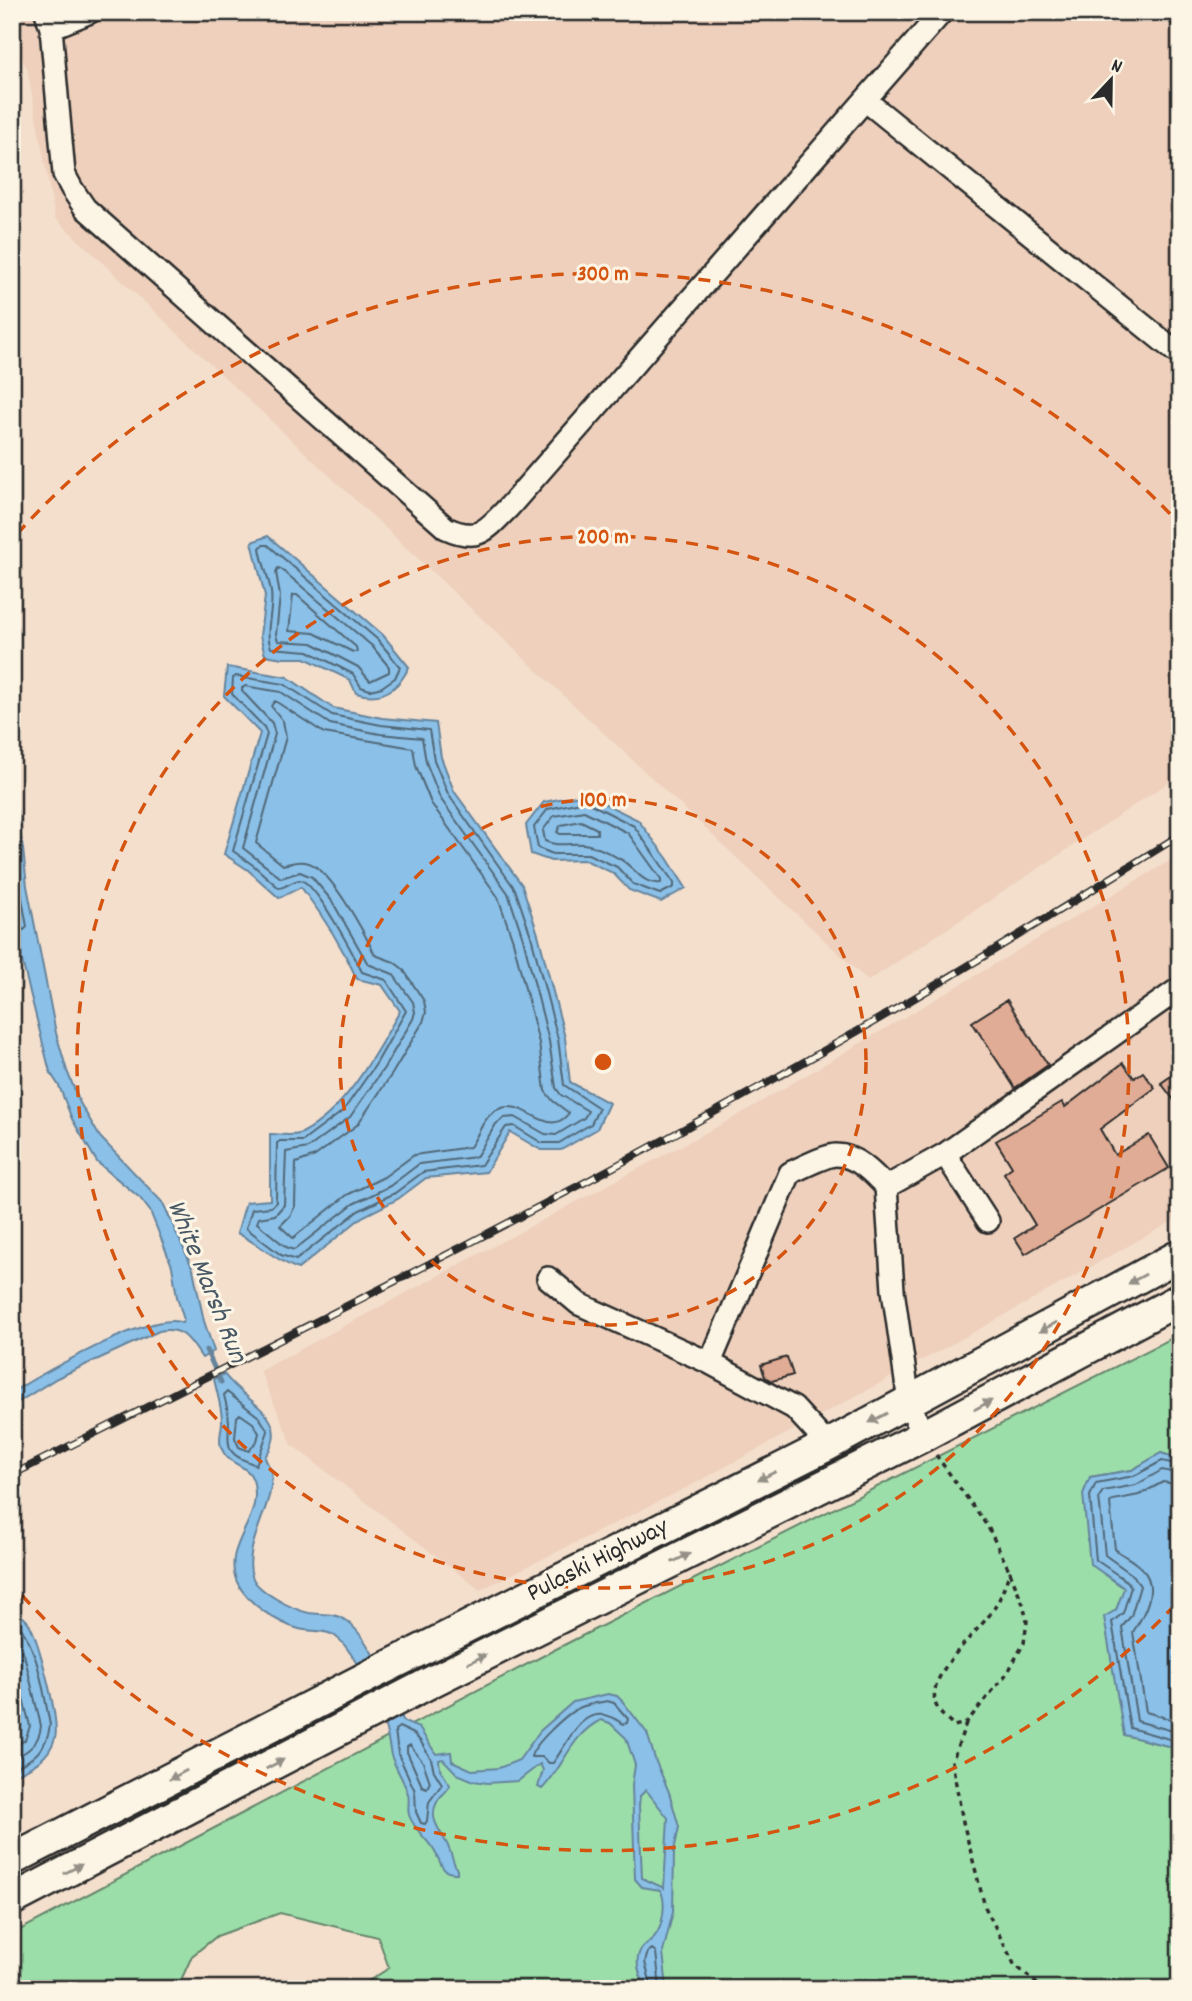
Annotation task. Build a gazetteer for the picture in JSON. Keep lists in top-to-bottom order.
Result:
{
  "streets": {
    "highway": ["Pulaski Highway"]
  },
  "water": ["White Marsh Run"],
  "north": "top",
  "rings": ["300 m", "200 m", "100 m"]
}
